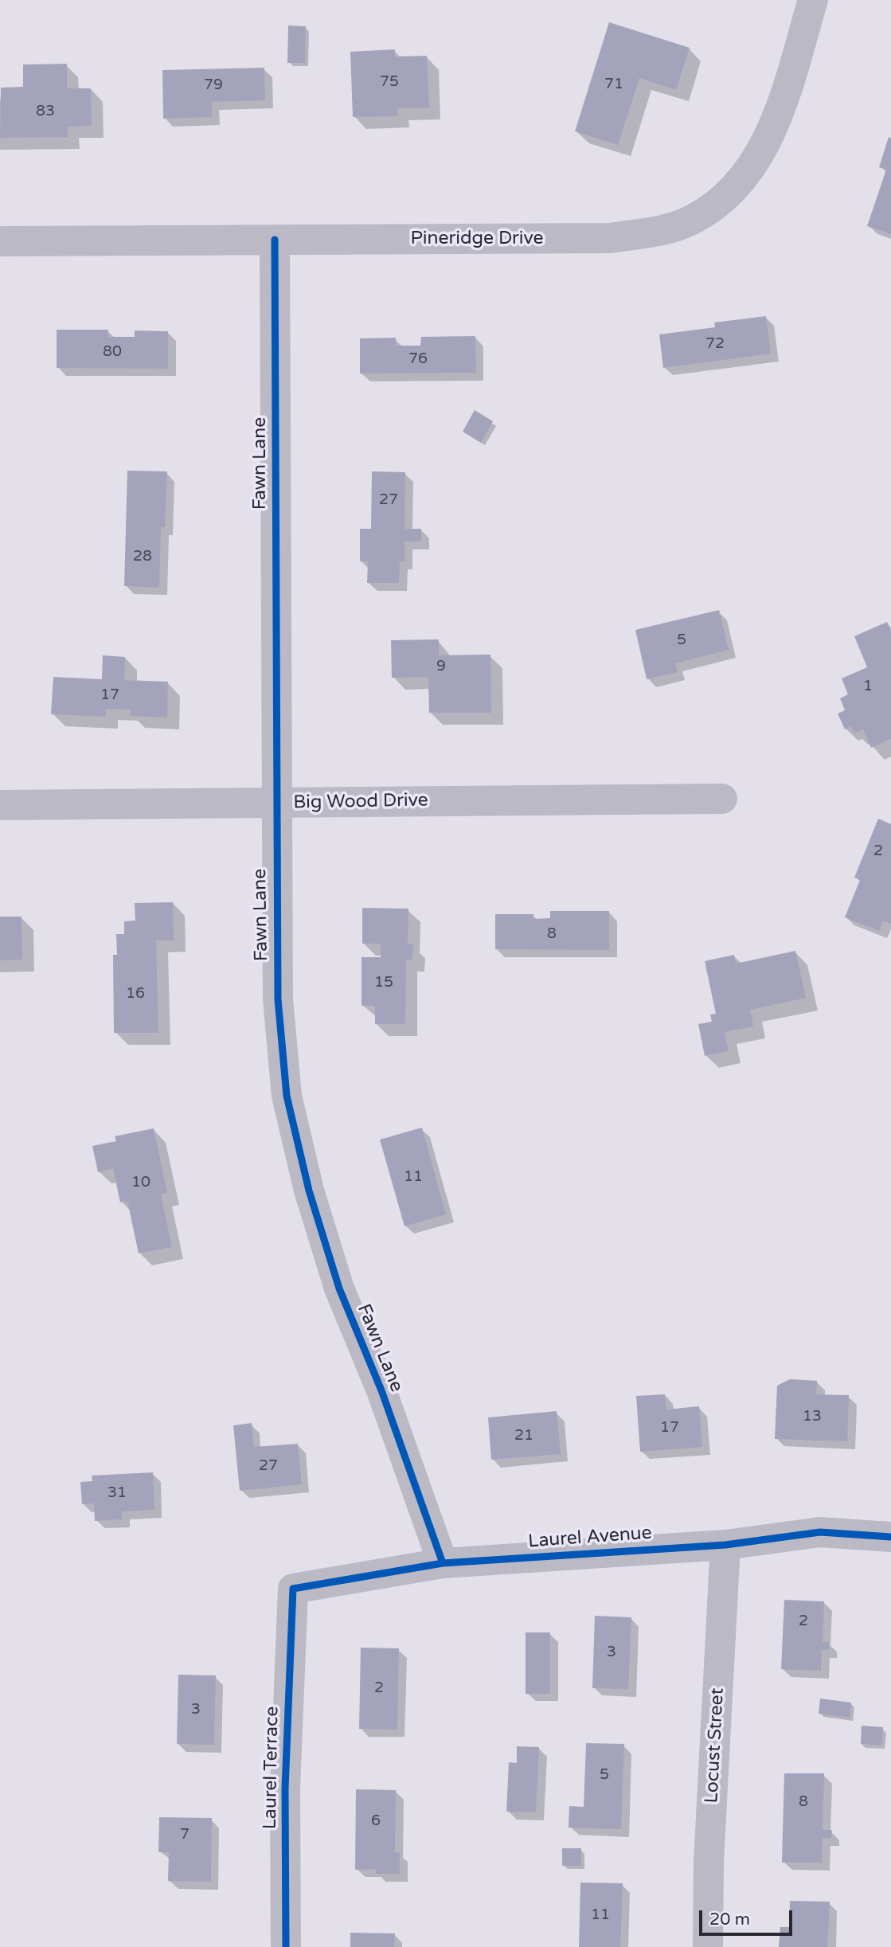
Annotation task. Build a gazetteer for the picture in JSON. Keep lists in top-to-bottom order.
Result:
{
  "streets": {
    "street": [
      "Pineridge Drive",
      "Fawn Lane",
      "Big Wood Drive",
      "Laurel Avenue",
      "Locust Street",
      "Laurel Terrace"
    ]
  },
  "crossings": [
    ["Pineridge Drive", "Fawn Lane"],
    ["Fawn Lane", "Big Wood Drive"],
    ["Fawn Lane", "Laurel Avenue"],
    ["Laurel Avenue", "Locust Street"],
    ["Laurel Avenue", "Laurel Terrace"]
  ],
  "house_numbers": [
    "75",
    "71",
    "79",
    "83",
    "72",
    "80",
    "76",
    "27",
    "28",
    "5",
    "9",
    "1",
    "17",
    "2",
    "8",
    "15",
    "16",
    "11",
    "10",
    "13",
    "17",
    "21",
    "27",
    "31",
    "2",
    "3",
    "2",
    "3",
    "5",
    "8",
    "6",
    "7",
    "11"
  ],
  "scale_bar": "20 m"
}
